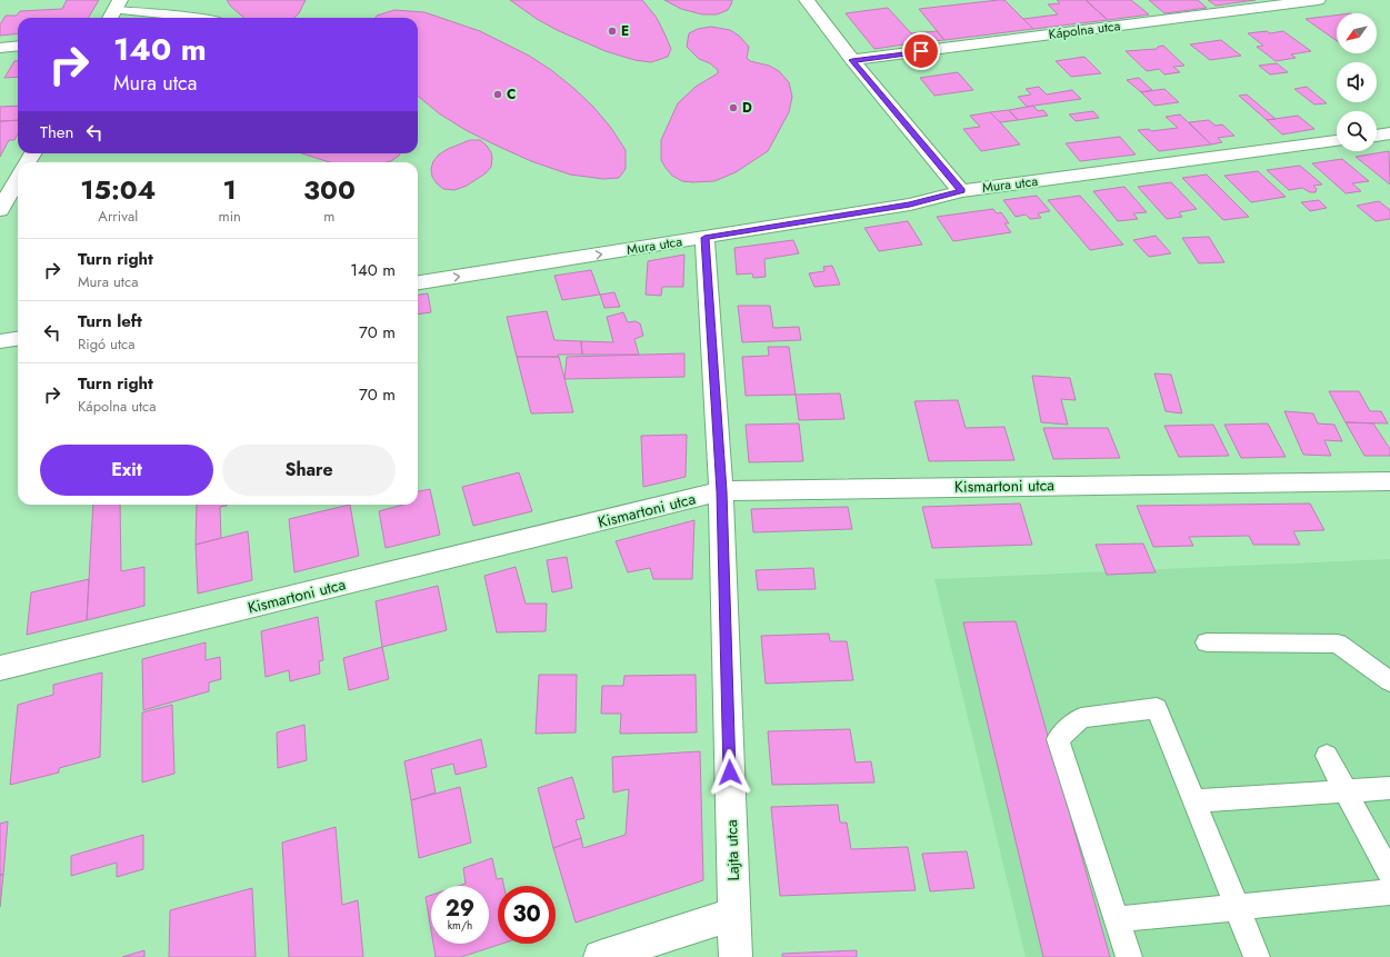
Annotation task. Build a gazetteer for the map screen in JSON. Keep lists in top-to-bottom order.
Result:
{
  "streets": {
    "street": [
      "Kápolna utca",
      "Mura utca",
      "Kismartoni utca",
      "Lajta utca"
    ]
  },
  "crossings": [
    ["Mura utca", "Lajta utca"],
    ["Kismartoni utca", "Lajta utca"]
  ],
  "places": ["E", "C", "D"],
  "north": "bottom left",
  "page": {
    "turn": ["140 m", "Mura utca"],
    "then": "Then",
    "eta": [
      "15:04",
      "Arrival",
      "1",
      "min",
      "300",
      "m"
    ],
    "list": [
      {
        "name": "Turn right",
        "note": "Mura utca",
        "value": "140 m"
      },
      {
        "name": "Turn left",
        "note": "Rigó utca",
        "value": "70 m"
      },
      {
        "name": "Turn right",
        "note": "Kápolna utca",
        "value": "70 m"
      }
    ],
    "buttons": ["Exit", "Share"],
    "speed": "29 km/h",
    "limit": "30"
  }
}
